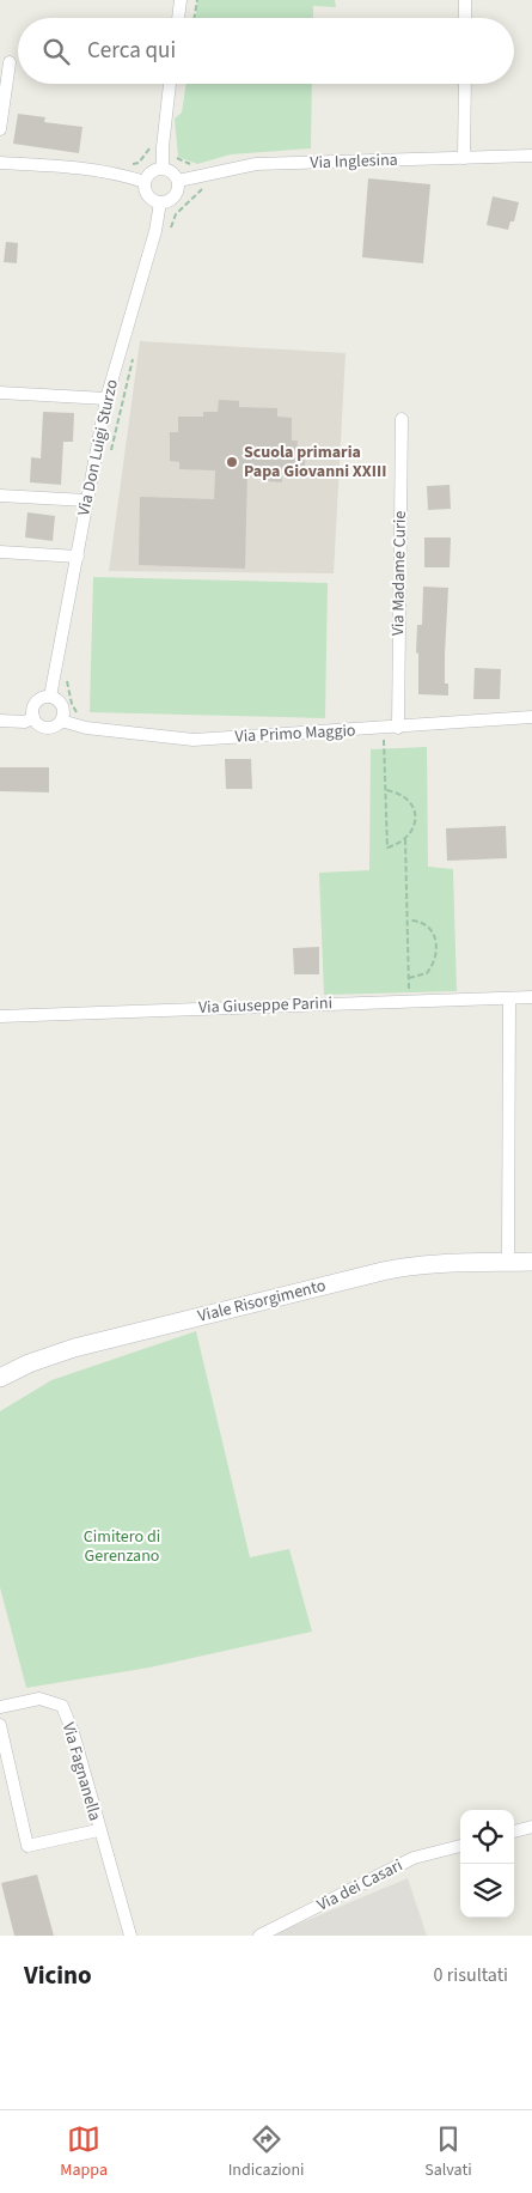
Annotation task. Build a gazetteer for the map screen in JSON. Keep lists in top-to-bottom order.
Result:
{
  "streets": {
    "street": [
      "Via Inglesina",
      "Via Don Luigi Sturzo",
      "Via Madame Curie",
      "Via Primo Maggio",
      "Via Giuseppe Parini",
      "Viale Risorgimento",
      "Via Fagnanella",
      "Via dei Casari"
    ]
  },
  "crossings": [
    ["Via Inglesina", "Via Don Luigi Sturzo"],
    ["Via Don Luigi Sturzo", "Via Primo Maggio"],
    ["Via Madame Curie", "Via Primo Maggio"]
  ],
  "parks": ["Cimitero di Gerenzano"],
  "places": ["Scuola primaria Papa Giovanni XXIII"],
  "page": {
    "search": "Cerca qui",
    "heading": ["Vicino", "0 risultati"],
    "nav": ["Mappa", "Indicazioni", "Salvati"]
  }
}
